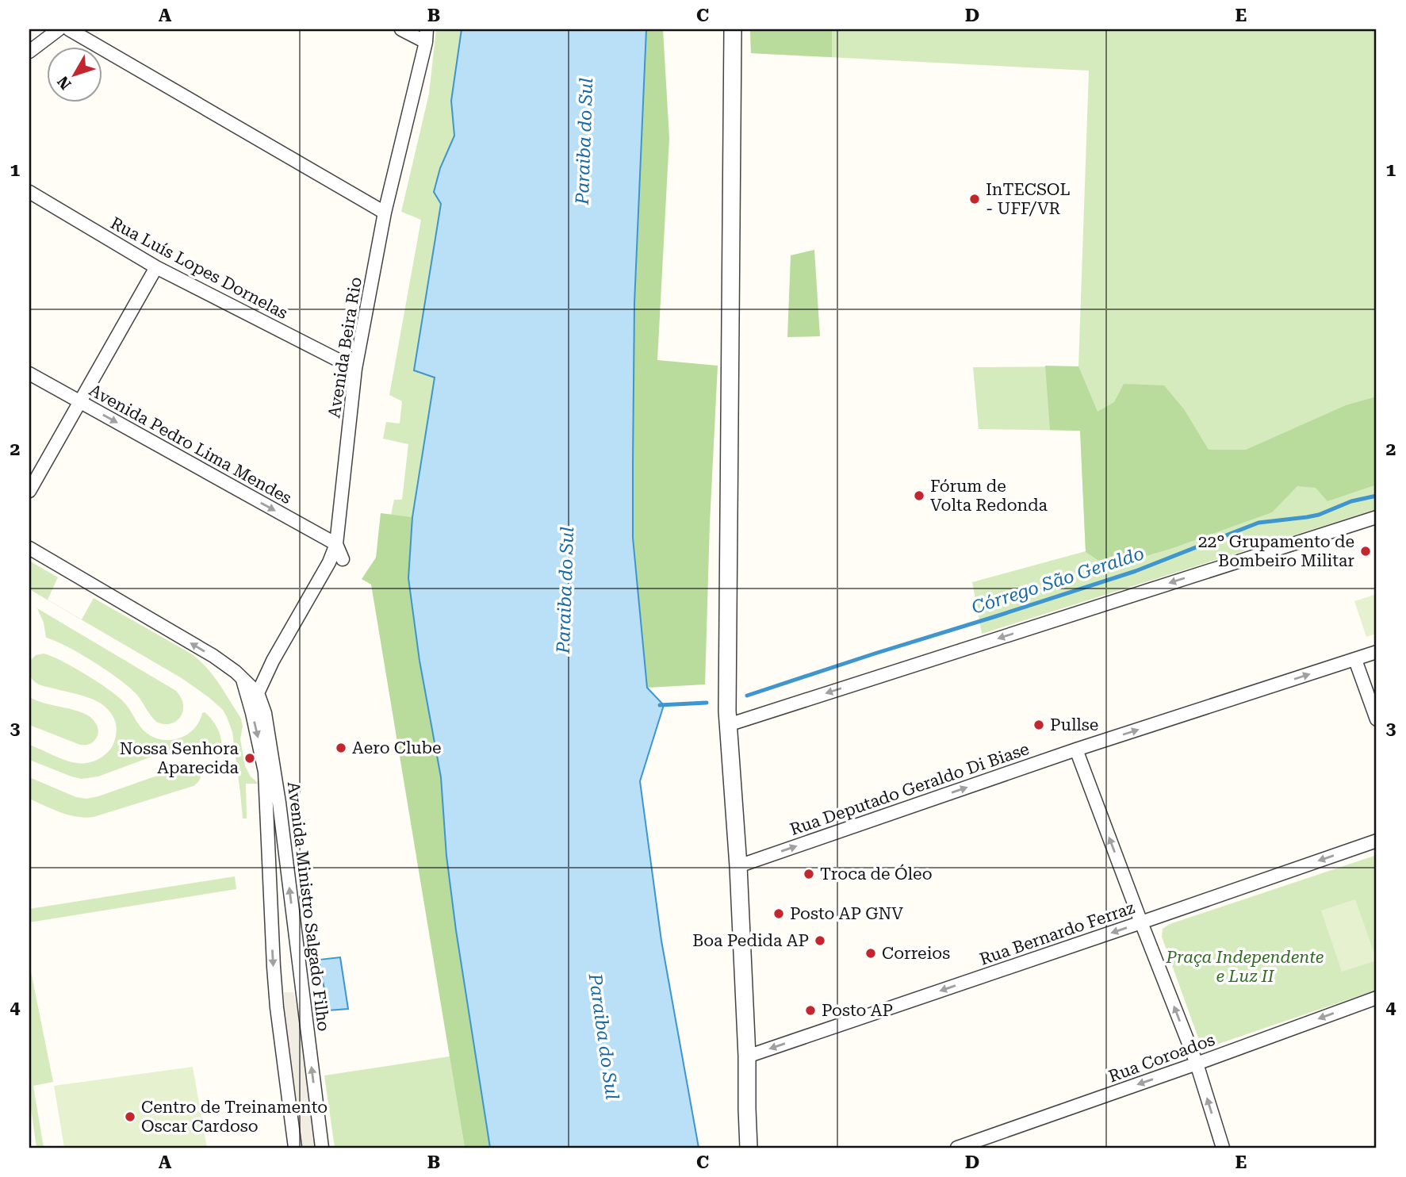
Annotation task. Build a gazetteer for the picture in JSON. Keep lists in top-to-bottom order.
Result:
{
  "streets": {
    "street": [
      "Rua Luís Lopes Dornelas",
      "Avenida Beira Rio",
      "Avenida Pedro Lima Mendes",
      "Rua Deputado Geraldo Di Biase",
      "Avenida Ministro Salgado Filho",
      "Rua Bernardo Ferraz",
      "Rua Coroados"
    ]
  },
  "crossings": [
    ["Rua Luís Lopes Dornelas", "Avenida Beira Rio"],
    ["Avenida Beira Rio", "Avenida Pedro Lima Mendes"],
    ["Avenida Beira Rio", "Avenida Ministro Salgado Filho"]
  ],
  "one_way": [
    "Avenida Pedro Lima Mendes",
    "Rua Deputado Geraldo Di Biase",
    "Rua Bernardo Ferraz",
    "Rua Coroados"
  ],
  "water": ["Paraiba do Sul", "Córrego São Geraldo"],
  "parks": ["Praça Independente e Luz II"],
  "places": [
    "InTECSOL - UFF/VR",
    "Fórum de Volta Redonda",
    "22° Grupamento de Bombeiro Militar",
    "Pullse",
    "Aero Clube",
    "Nossa Senhora Aparecida",
    "Troca de Óleo",
    "Posto AP GNV",
    "Boa Pedida AP",
    "Correios",
    "Posto AP",
    "Centro de Treinamento Oscar Cardoso"
  ],
  "north": "bottom left",
  "grid": {
    "columns": [
      "A",
      "B",
      "C",
      "D",
      "E"
    ],
    "rows": [
      "1",
      "2",
      "3",
      "4"
    ]
  }
}
